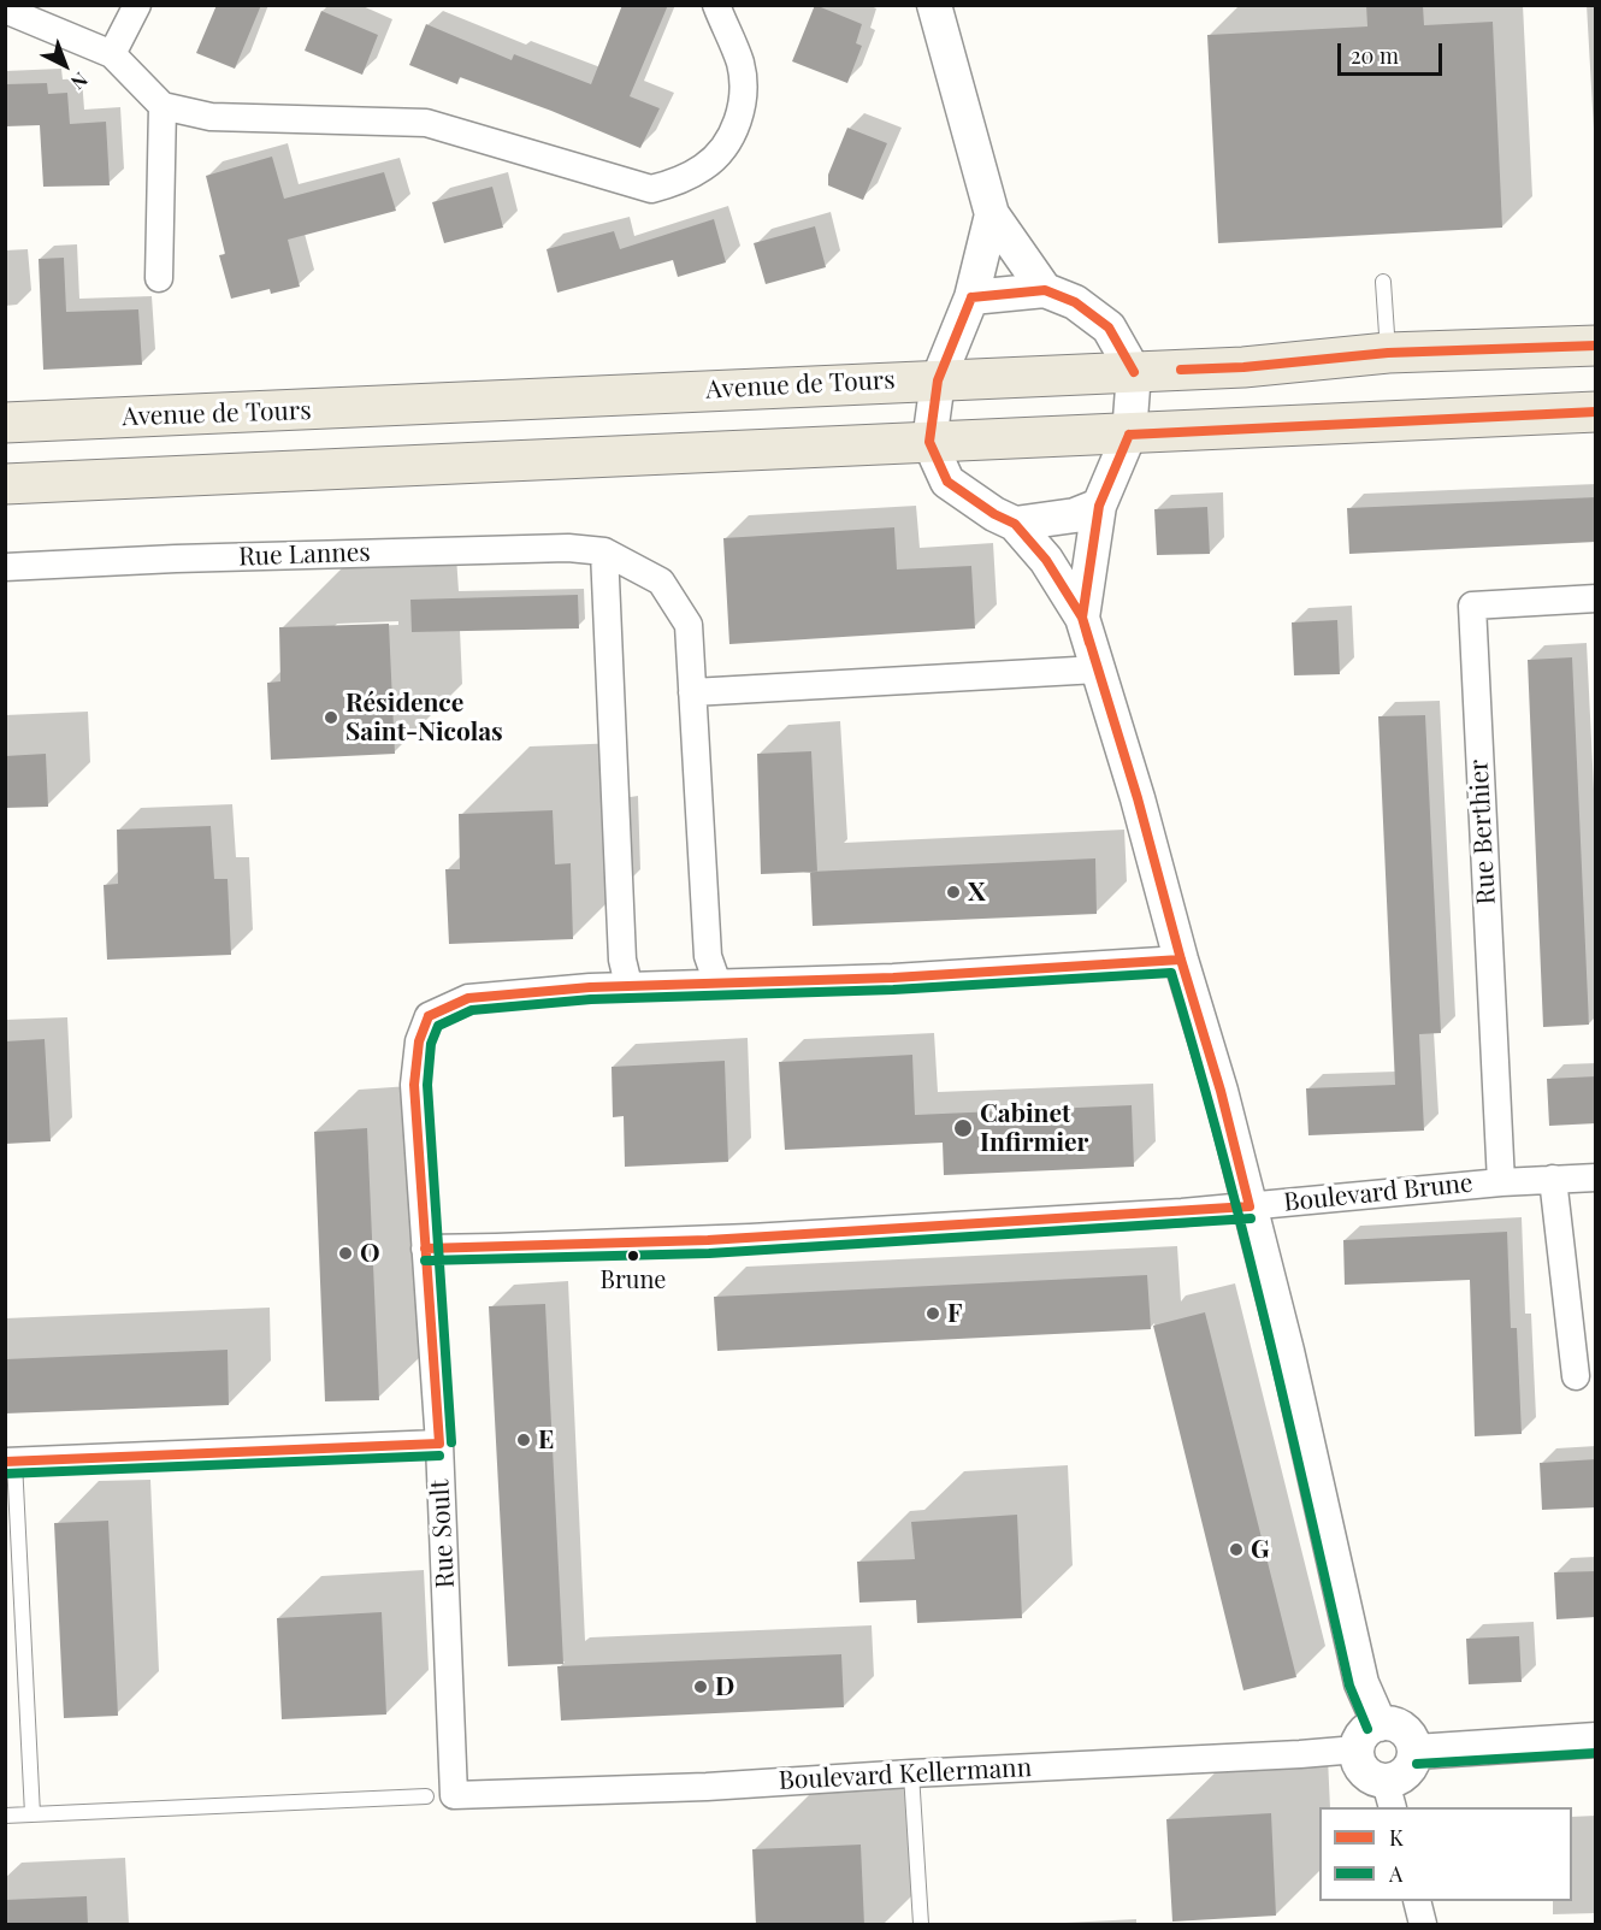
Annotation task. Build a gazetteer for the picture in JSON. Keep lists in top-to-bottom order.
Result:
{
  "streets": {
    "main road": ["Avenue de Tours"],
    "street": [
      "Rue Lannes",
      "Rue Berthier",
      "Boulevard Brune",
      "Rue Soult",
      "Boulevard Kellermann"
    ]
  },
  "crossings": [
    ["Rue Berthier", "Boulevard Brune"],
    ["Boulevard Brune", "Rue Soult"],
    ["Rue Soult", "Boulevard Kellermann"]
  ],
  "places": [
    "Résidence Saint-Nicolas",
    "X",
    "Cabinet Infirmier",
    "O",
    "Brune",
    "F",
    "E",
    "G",
    "D"
  ],
  "lines": ["transit line K", "transit line A"],
  "legend": ["K", "A"],
  "scale_bar": "20 m",
  "north": "bottom right"
}
